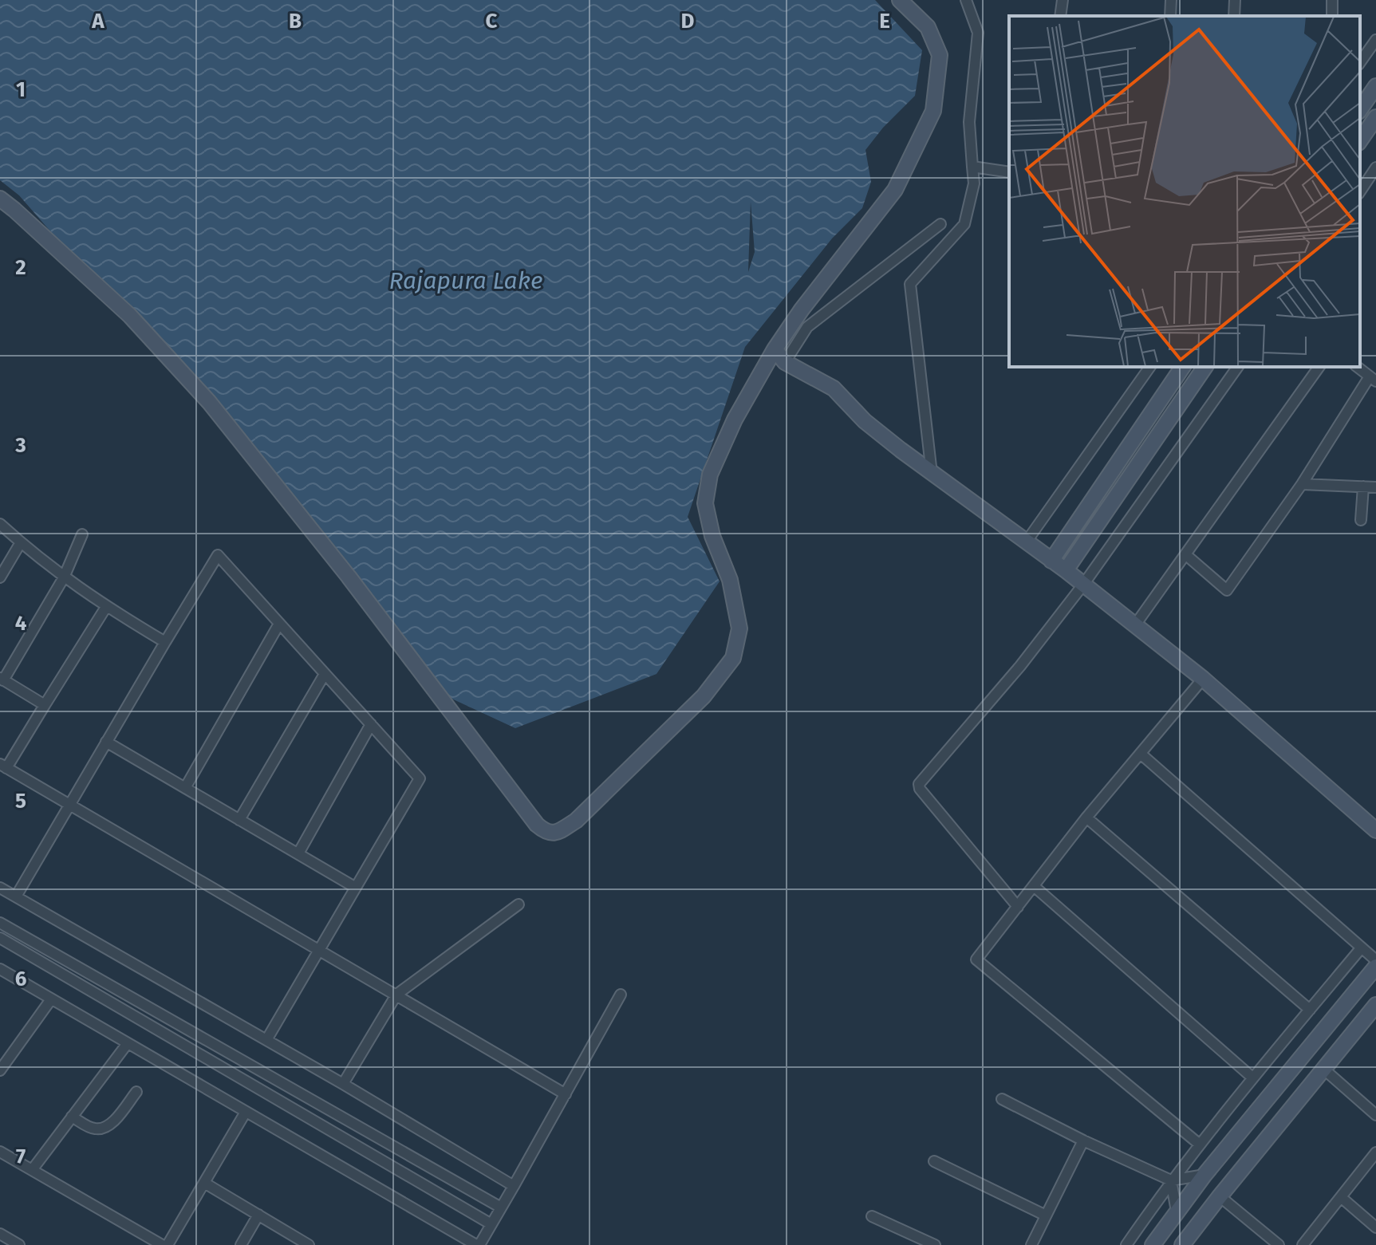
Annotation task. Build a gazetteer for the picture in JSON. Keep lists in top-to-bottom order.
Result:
{
  "water": ["Rajapura Lake"],
  "grid": {
    "columns": [
      "A",
      "B",
      "C",
      "D",
      "E"
    ],
    "rows": [
      "1",
      "2",
      "3",
      "4",
      "5",
      "6",
      "7"
    ]
  }
}
